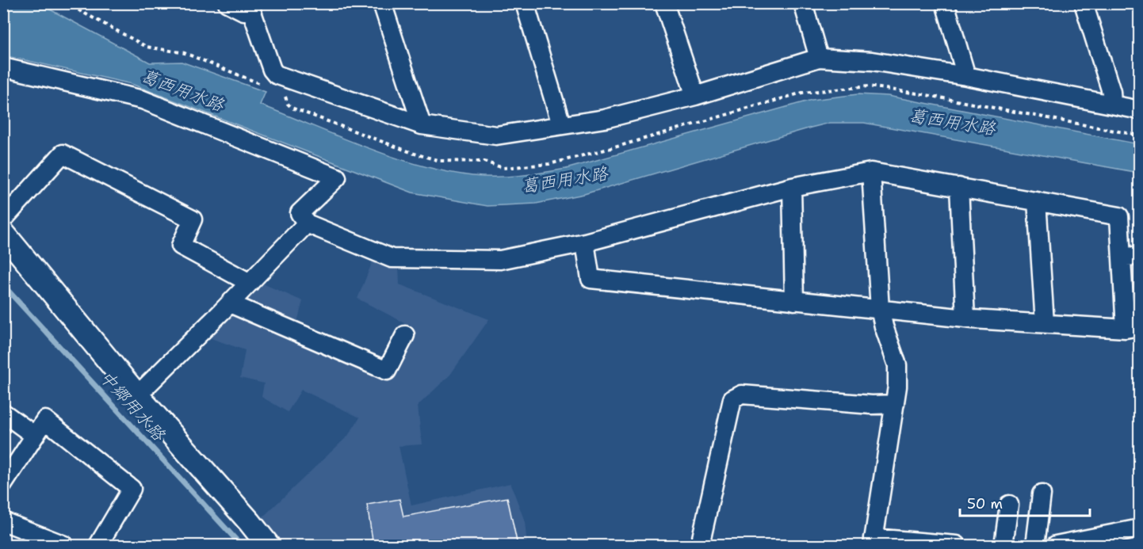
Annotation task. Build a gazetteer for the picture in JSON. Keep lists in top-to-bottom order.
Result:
{
  "water": ["葛西用水路", "中郷用水路"],
  "scale_bar": "50 m"
}
